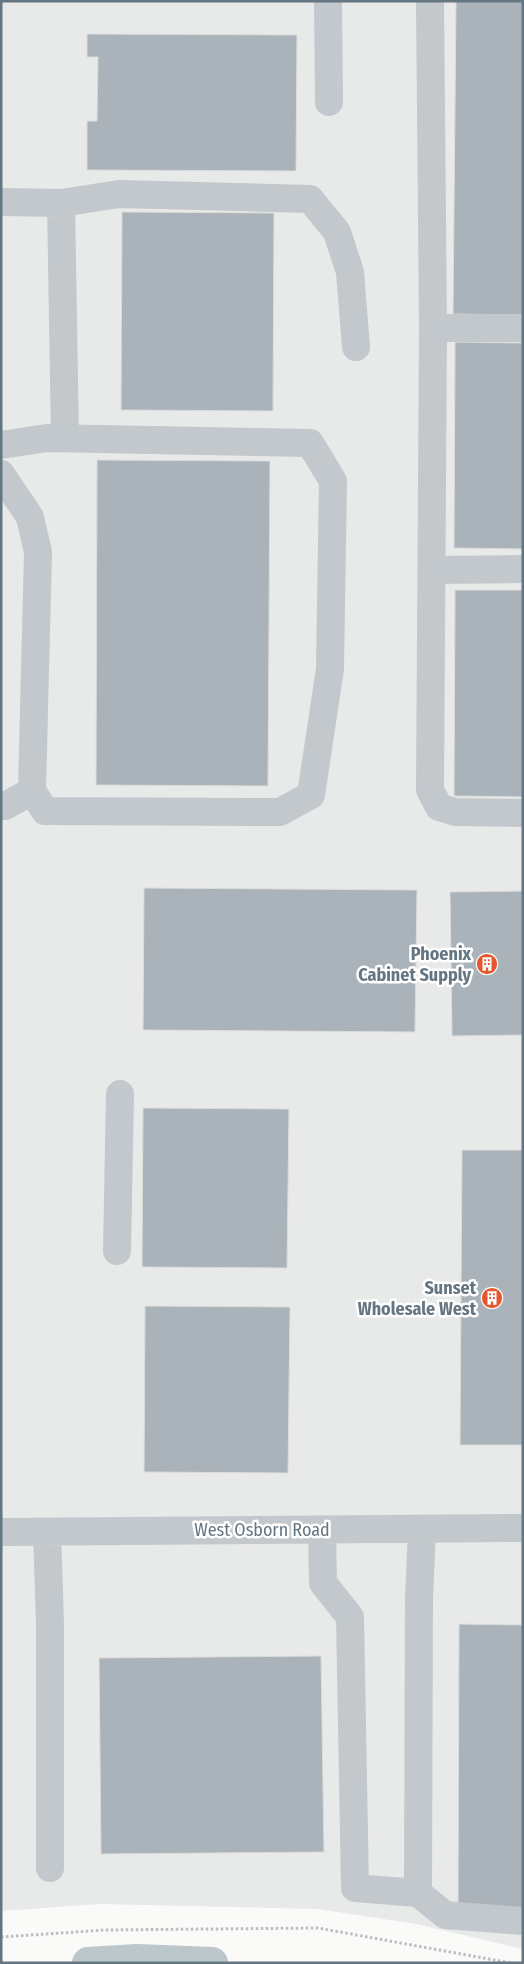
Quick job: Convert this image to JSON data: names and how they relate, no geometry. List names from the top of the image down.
{
  "streets": {
    "street": ["West Osborn Road"]
  },
  "places": {
    "building": ["Phoenix Cabinet Supply", "Sunset Wholesale West"]
  }
}
